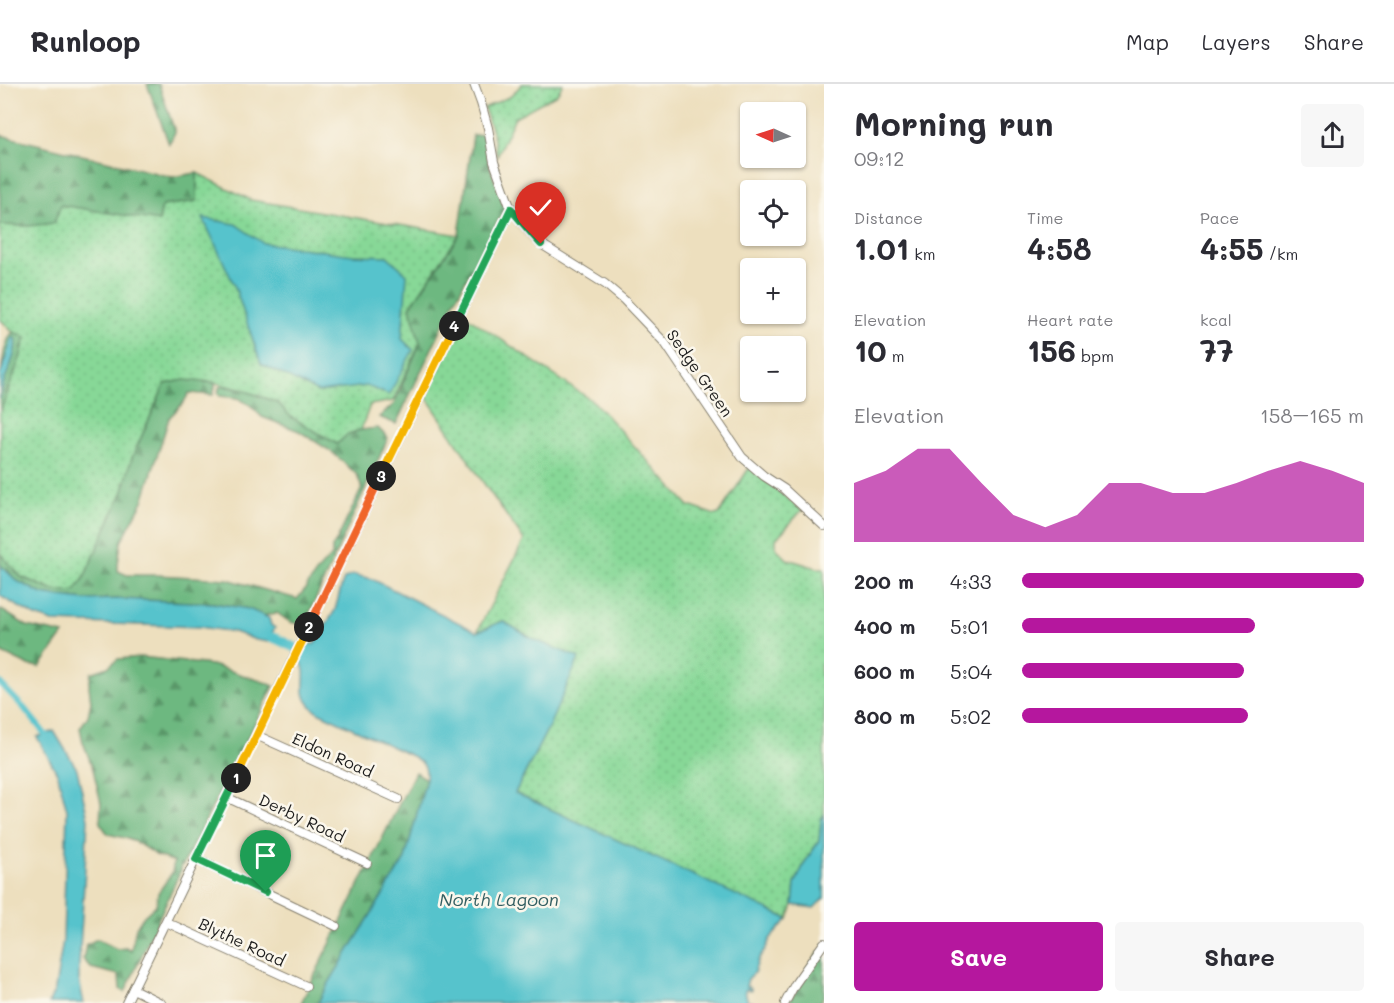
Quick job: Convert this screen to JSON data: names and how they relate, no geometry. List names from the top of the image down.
{
  "streets": {
    "street": [
      "Sedge Green",
      "Eldon Road",
      "Derby Road",
      "Blythe Road"
    ]
  },
  "water": ["North Lagoon"],
  "north": "left",
  "page": {
    "header": "Runloop",
    "nav": ["Map", "Layers", "Share"],
    "heading": ["Morning run", "09:12"],
    "map_buttons": ["+", "−"],
    "stats": [
      ["Distance", "1.01 km"],
      ["Time", "4:58"],
      ["Pace", "4:55 /km"],
      ["Elevation", "10 m"],
      ["Heart rate", "156 bpm"],
      ["kcal", "77"]
    ],
    "pins": [
      "4",
      "3",
      "2",
      "1"
    ],
    "chart": ["Elevation", "158–165 m"],
    "list": [
      {
        "name": "200 m",
        "note": "4:33"
      },
      {
        "name": "400 m",
        "note": "5:01"
      },
      {
        "name": "600 m",
        "note": "5:04"
      },
      {
        "name": "800 m",
        "note": "5:02"
      }
    ],
    "buttons": ["Save", "Share"]
  }
}
